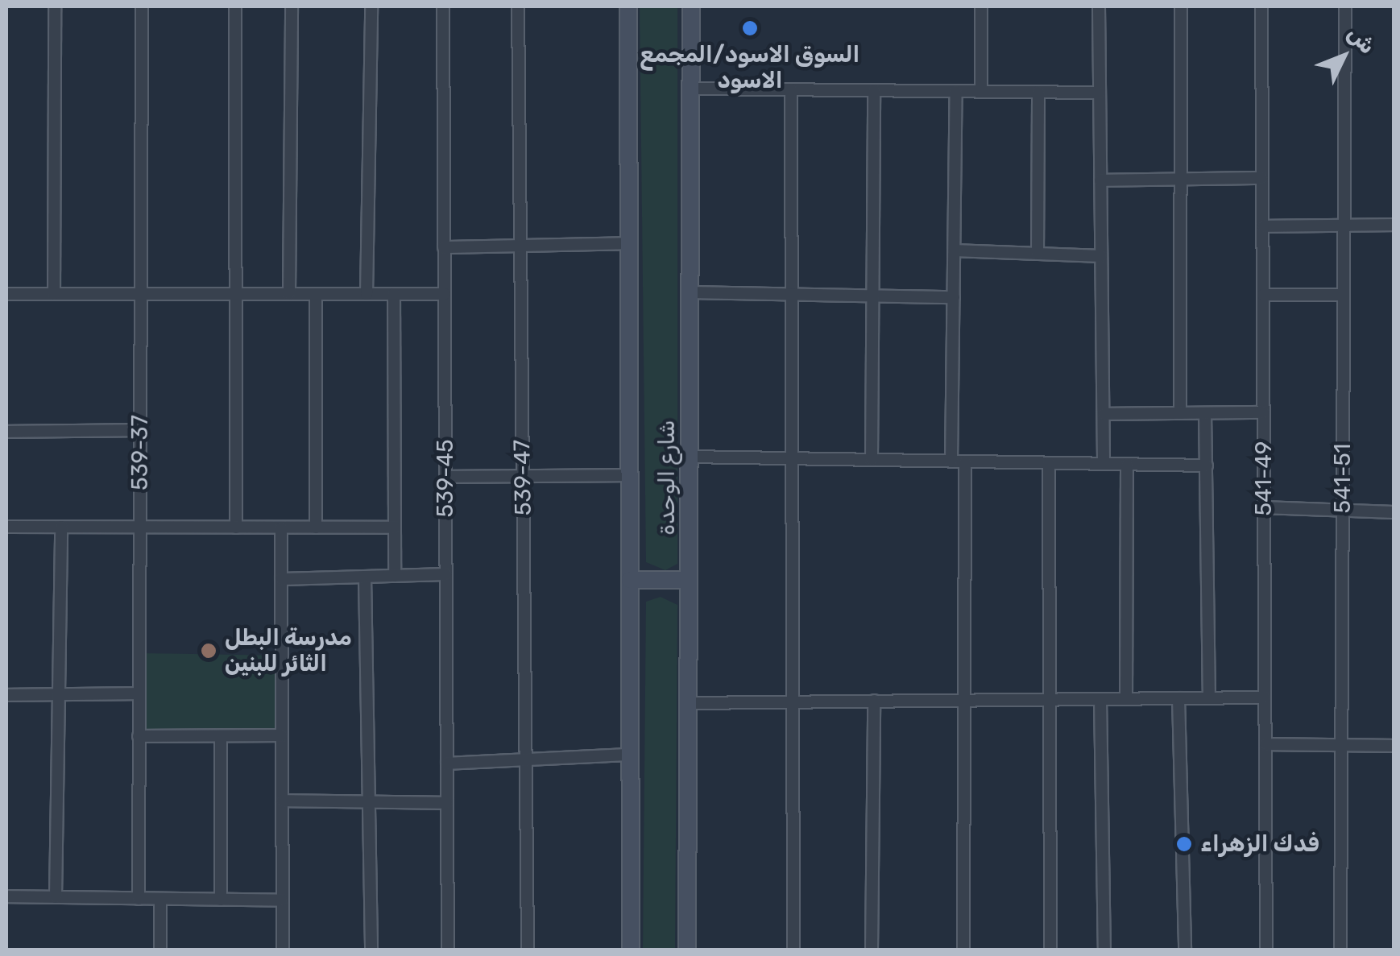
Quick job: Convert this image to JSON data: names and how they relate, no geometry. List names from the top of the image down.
{
  "streets": {
    "street": [
      "539-37",
      "539-47",
      "شارع الوحدة",
      "539-45",
      "541-49",
      "541-51"
    ]
  },
  "places": ["السوق الاسود/المجمع الاسود", "مدرسة البطل الثائر للبنين", "فدك الزهراء"],
  "north": "top right"
}
